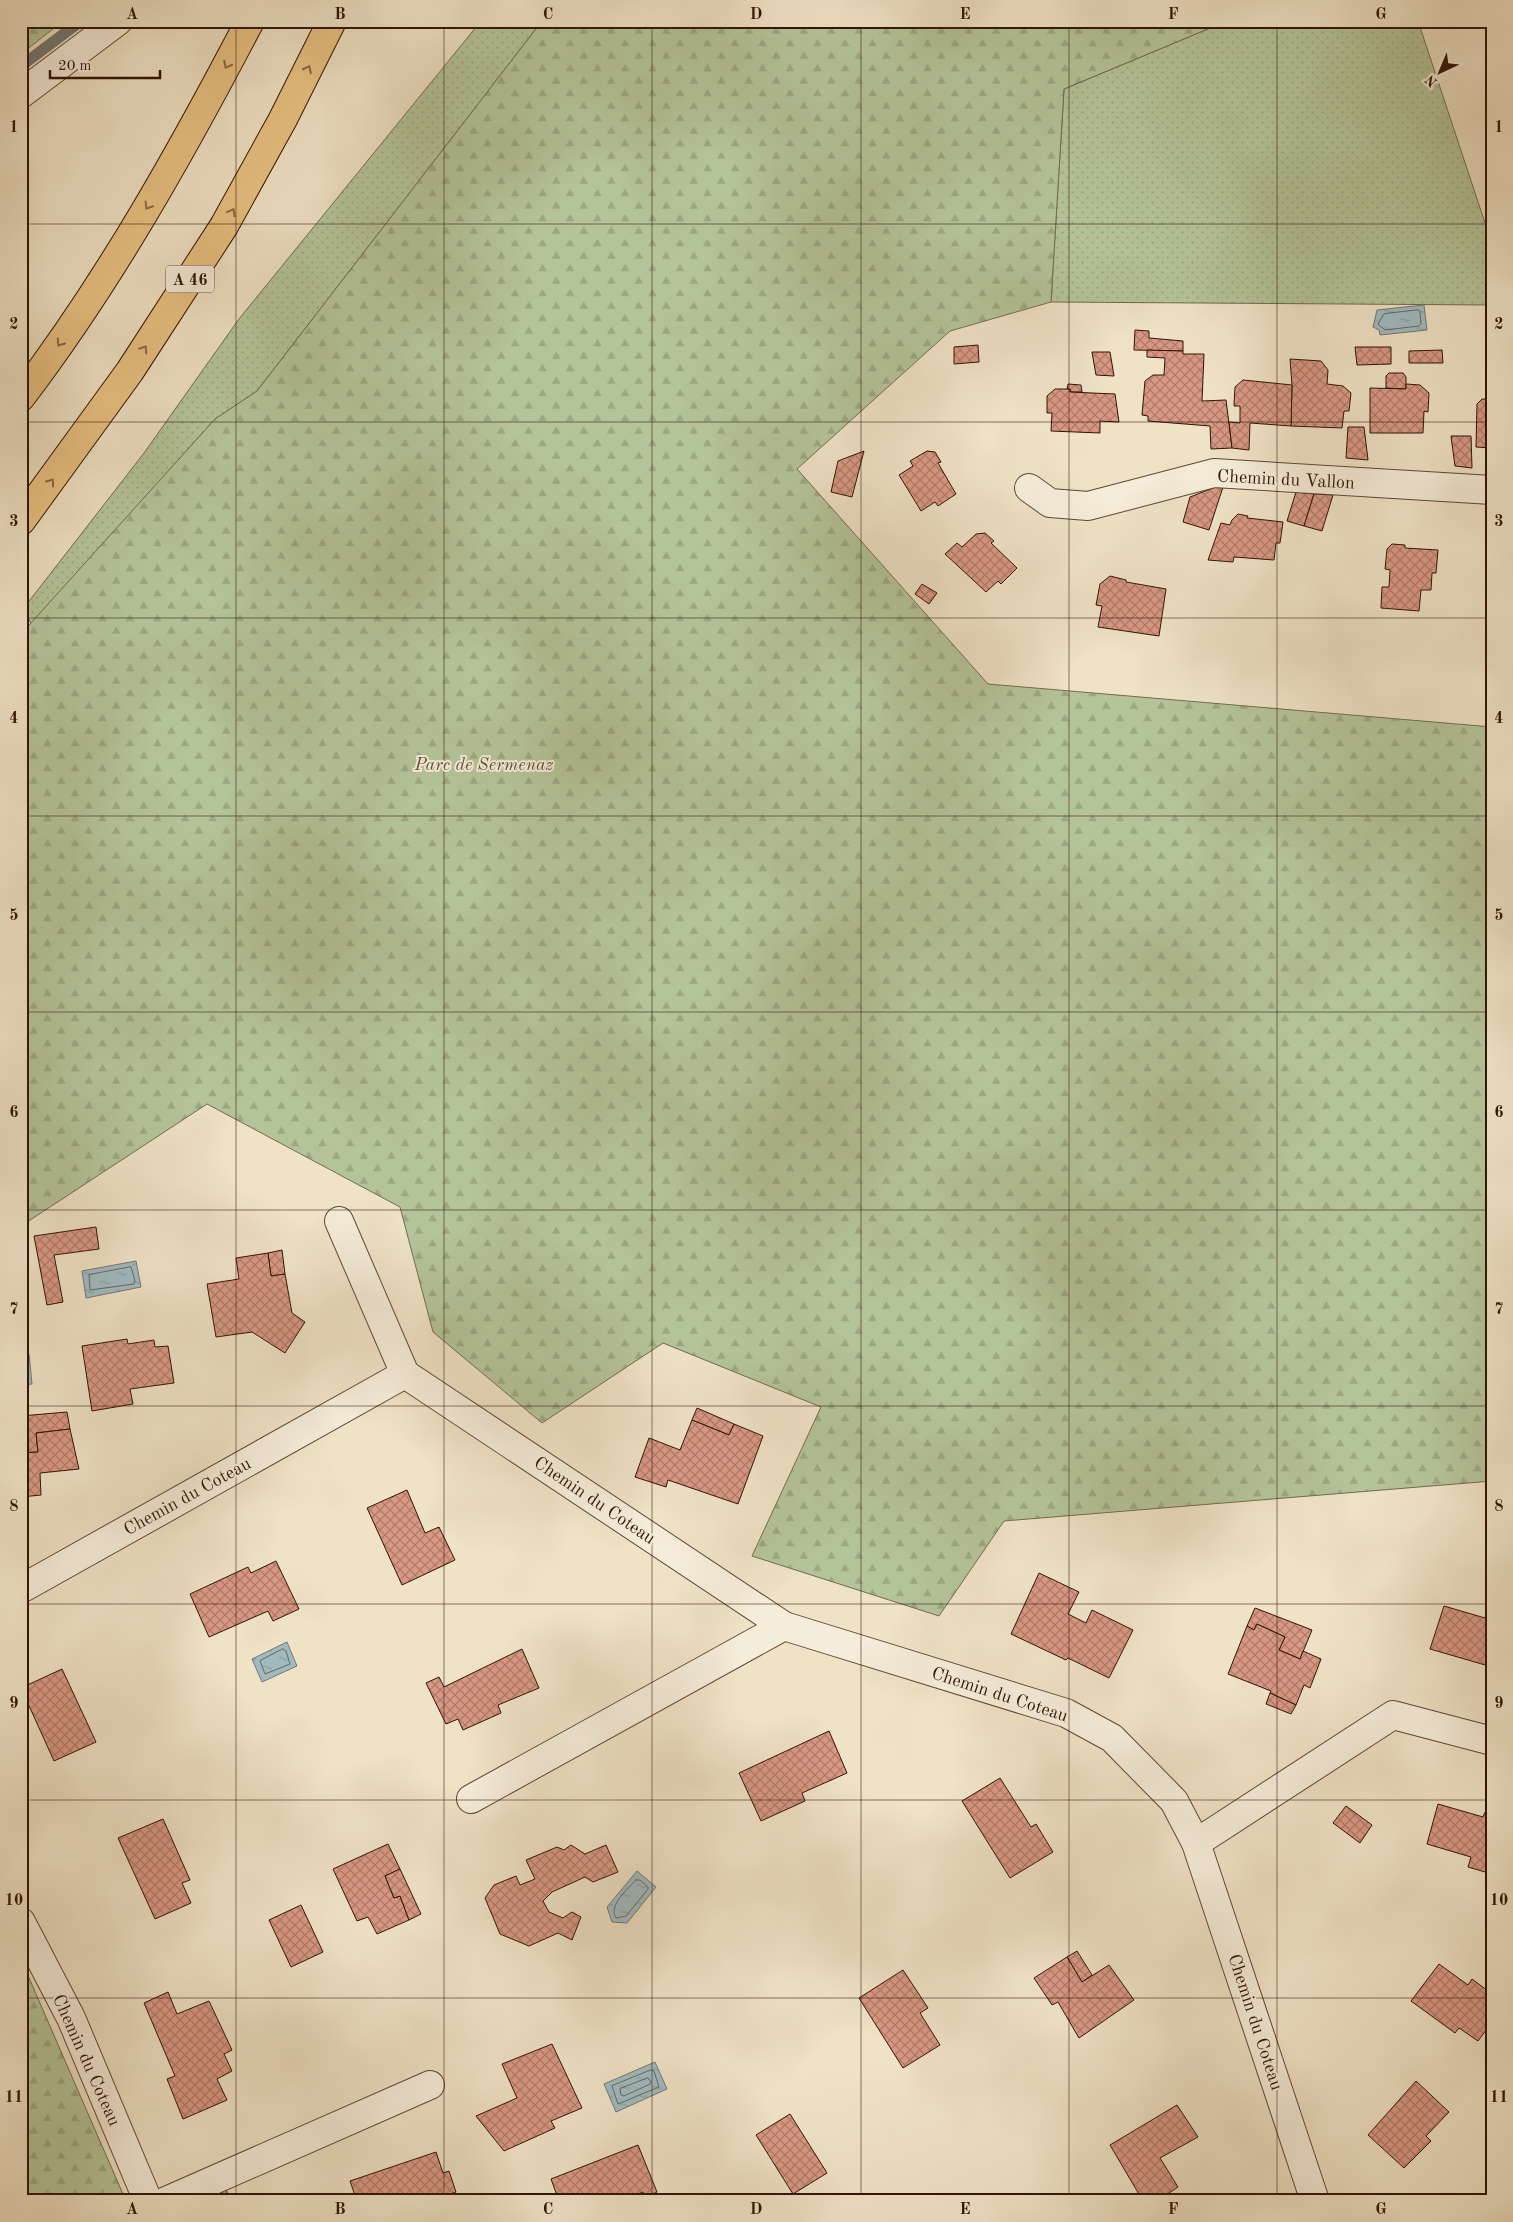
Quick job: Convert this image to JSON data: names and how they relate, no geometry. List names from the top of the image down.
{
  "streets": {
    "highway": ["A 46"],
    "street": ["Chemin du Vallon", "Chemin du Coteau"]
  },
  "parks": ["Parc de Sermenaz"],
  "scale_bar": "20 m",
  "north": "bottom left",
  "grid": {
    "columns": [
      "A",
      "B",
      "C",
      "D",
      "E",
      "F",
      "G"
    ],
    "rows": [
      "1",
      "2",
      "3",
      "4",
      "5",
      "6",
      "7",
      "8",
      "9",
      "10",
      "11"
    ]
  }
}
